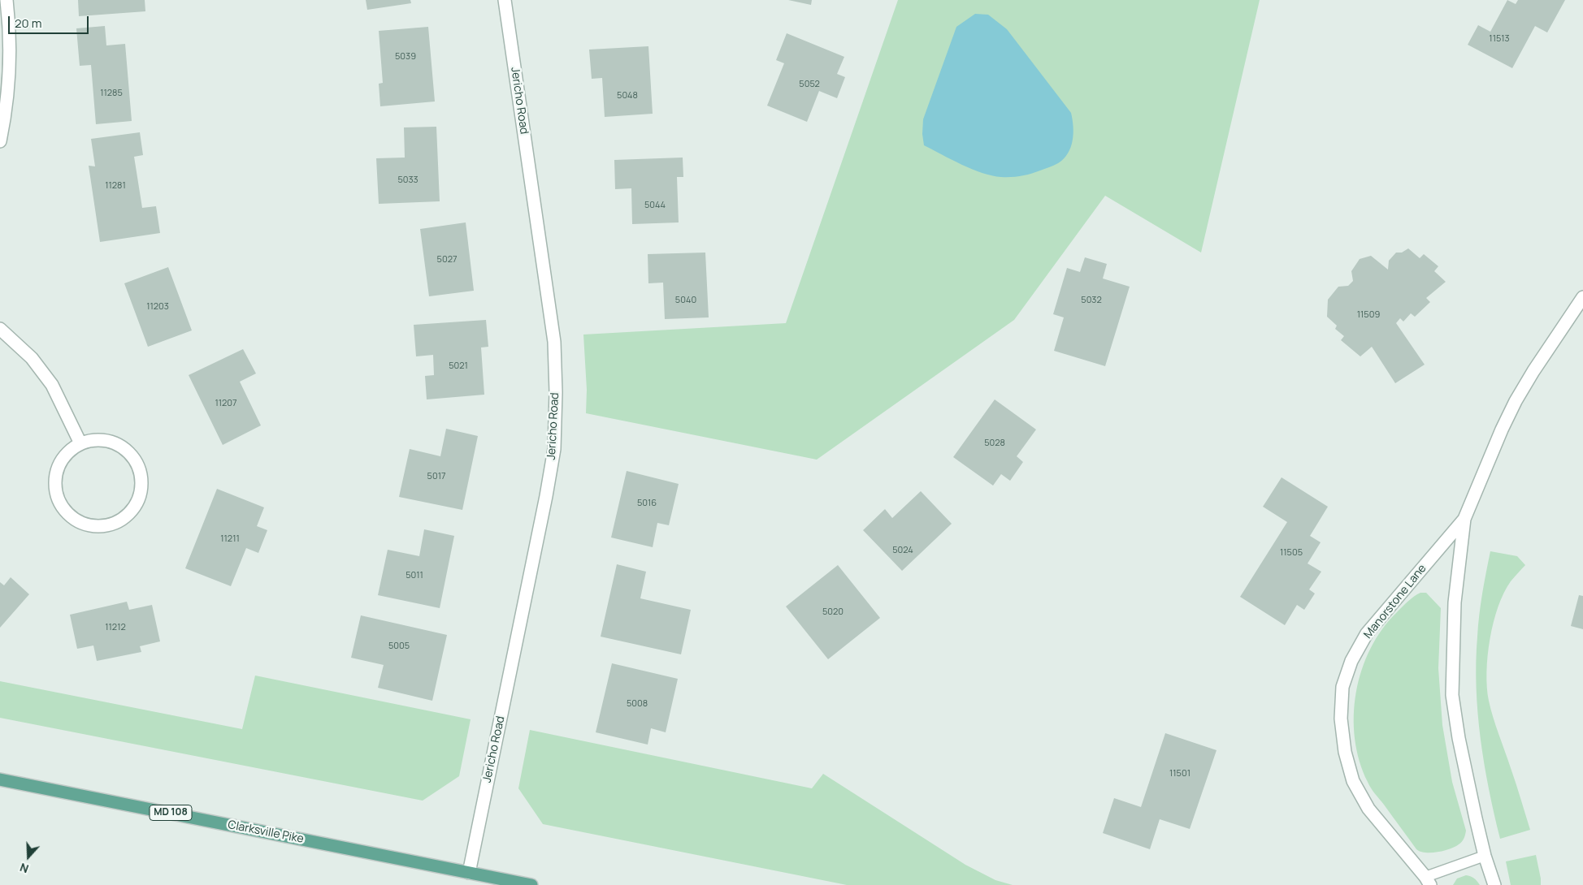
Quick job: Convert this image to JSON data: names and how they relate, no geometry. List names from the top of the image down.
{
  "streets": {
    "main road": ["MD 108", "Clarksville Pike"],
    "street": ["Jericho Road", "Manorstone Lane"]
  },
  "crossings": [
    ["Jericho Road", "Clarksville Pike"]
  ],
  "house_numbers": [
    "11513",
    "5039",
    "5052",
    "11285",
    "5048",
    "5033",
    "11281",
    "5044",
    "5027",
    "5040",
    "5032",
    "11203",
    "11509",
    "5021",
    "11207",
    "5028",
    "5017",
    "5016",
    "11211",
    "5024",
    "11505",
    "5011",
    "5020",
    "11212",
    "5005",
    "5008",
    "11501"
  ],
  "scale_bar": "20 m",
  "north": "bottom"
}
